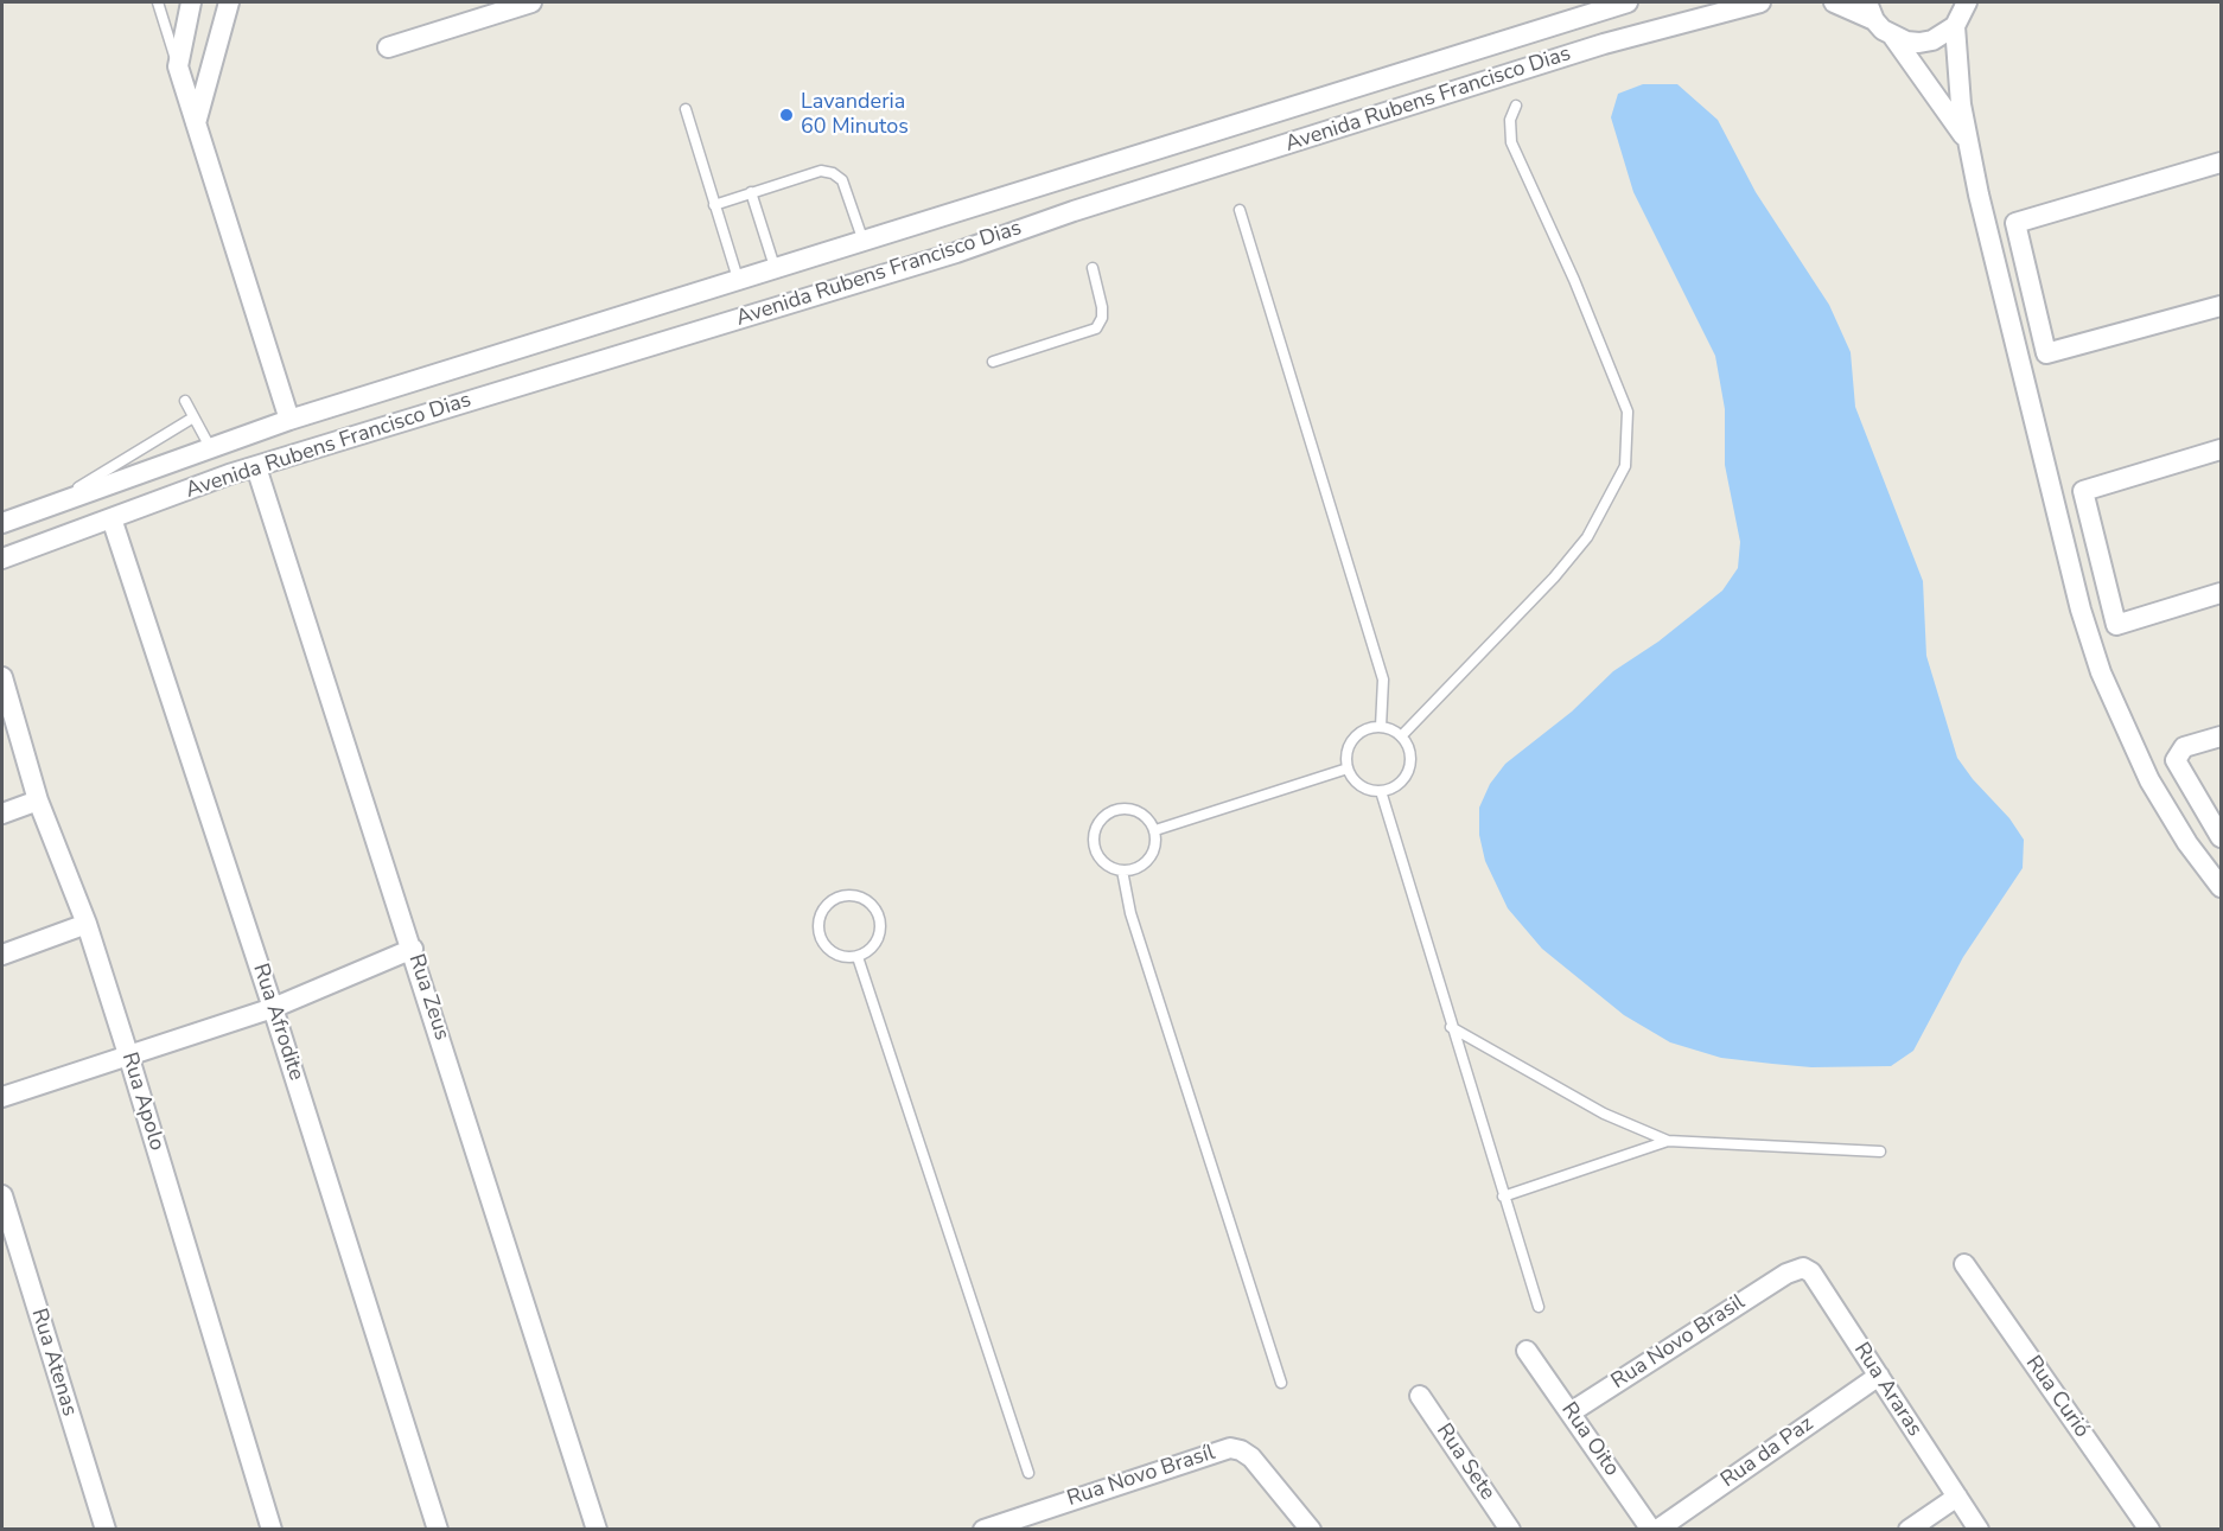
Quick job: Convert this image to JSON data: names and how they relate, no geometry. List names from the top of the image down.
{
  "streets": {
    "street": [
      "Avenida Rubens Francisco Dias",
      "Rua Zeus",
      "Rua Afrodite",
      "Rua Apolo",
      "Rua Novo Brasil",
      "Rua Atenas",
      "Rua Araras",
      "Rua Curió",
      "Rua Oito",
      "Rua da Paz",
      "Rua Sete",
      "Rua Novo Brasíl"
    ]
  },
  "crossings": [
    ["Avenida Rubens Francisco Dias", "Rua Zeus"],
    ["Avenida Rubens Francisco Dias", "Rua Afrodite"],
    ["Rua Novo Brasil", "Rua Araras"],
    ["Rua Novo Brasil", "Rua Oito"],
    ["Rua Araras", "Rua da Paz"]
  ],
  "places": ["Lavanderia 60 Minutos"]
}
